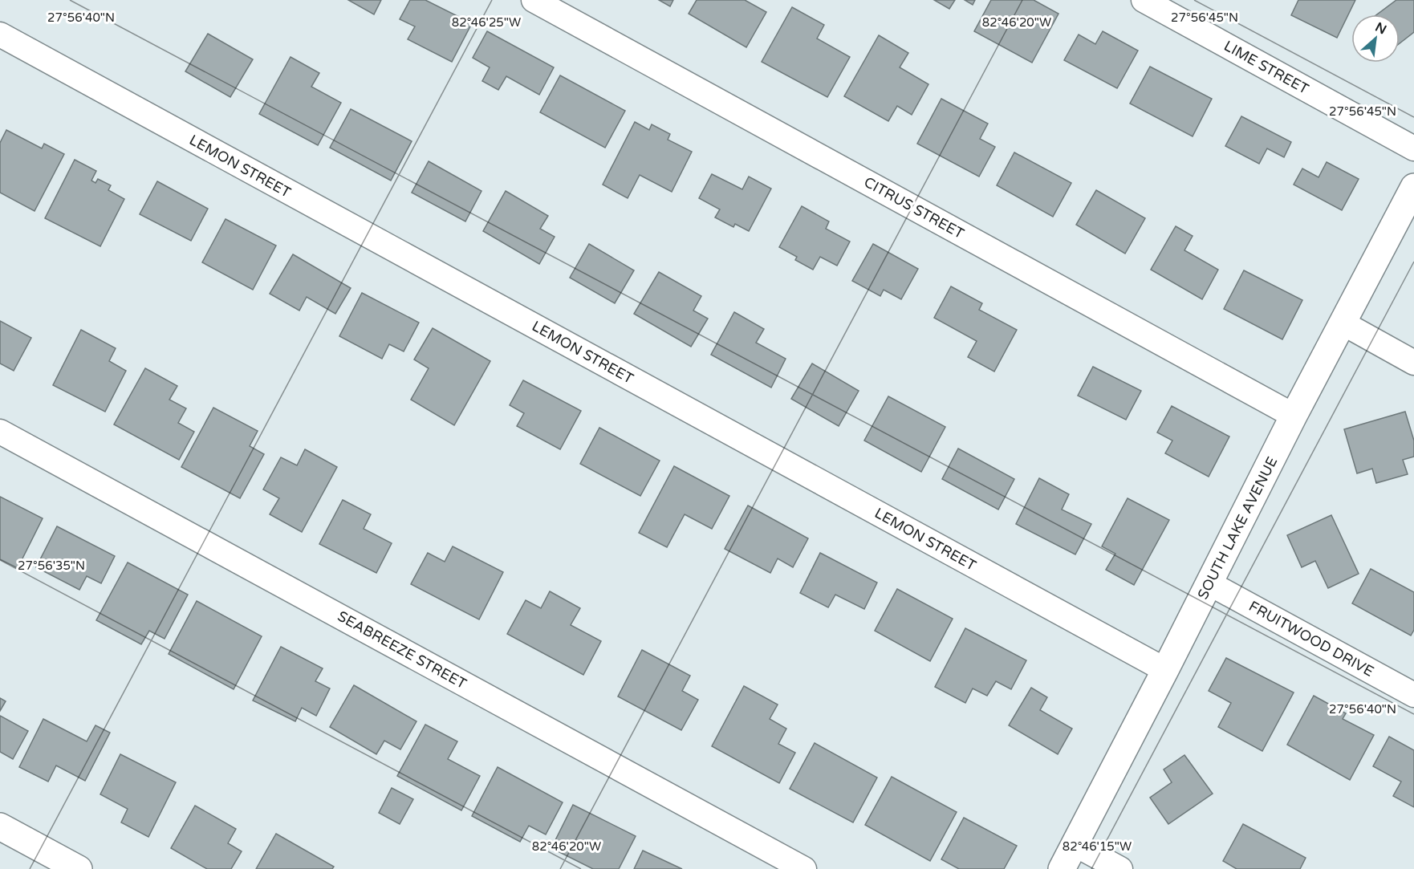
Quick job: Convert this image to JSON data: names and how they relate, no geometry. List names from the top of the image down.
{
  "streets": {
    "street": [
      "LIME STREET",
      "LEMON STREET",
      "CITRUS STREET",
      "SOUTH LAKE AVENUE",
      "FRUITWOOD DRIVE",
      "SEABREEZE STREET"
    ]
  },
  "crossings": [
    ["LEMON STREET", "SOUTH LAKE AVENUE"],
    ["CITRUS STREET", "SOUTH LAKE AVENUE"],
    ["SOUTH LAKE AVENUE", "FRUITWOOD DRIVE"]
  ],
  "north": "top right",
  "coordinates": [
    "27°56'40\"N",
    "27°56'45\"N",
    "82°46'25\"W",
    "82°46'20\"W",
    "27°56'35\"N",
    "82°46'15\"W"
  ]
}
